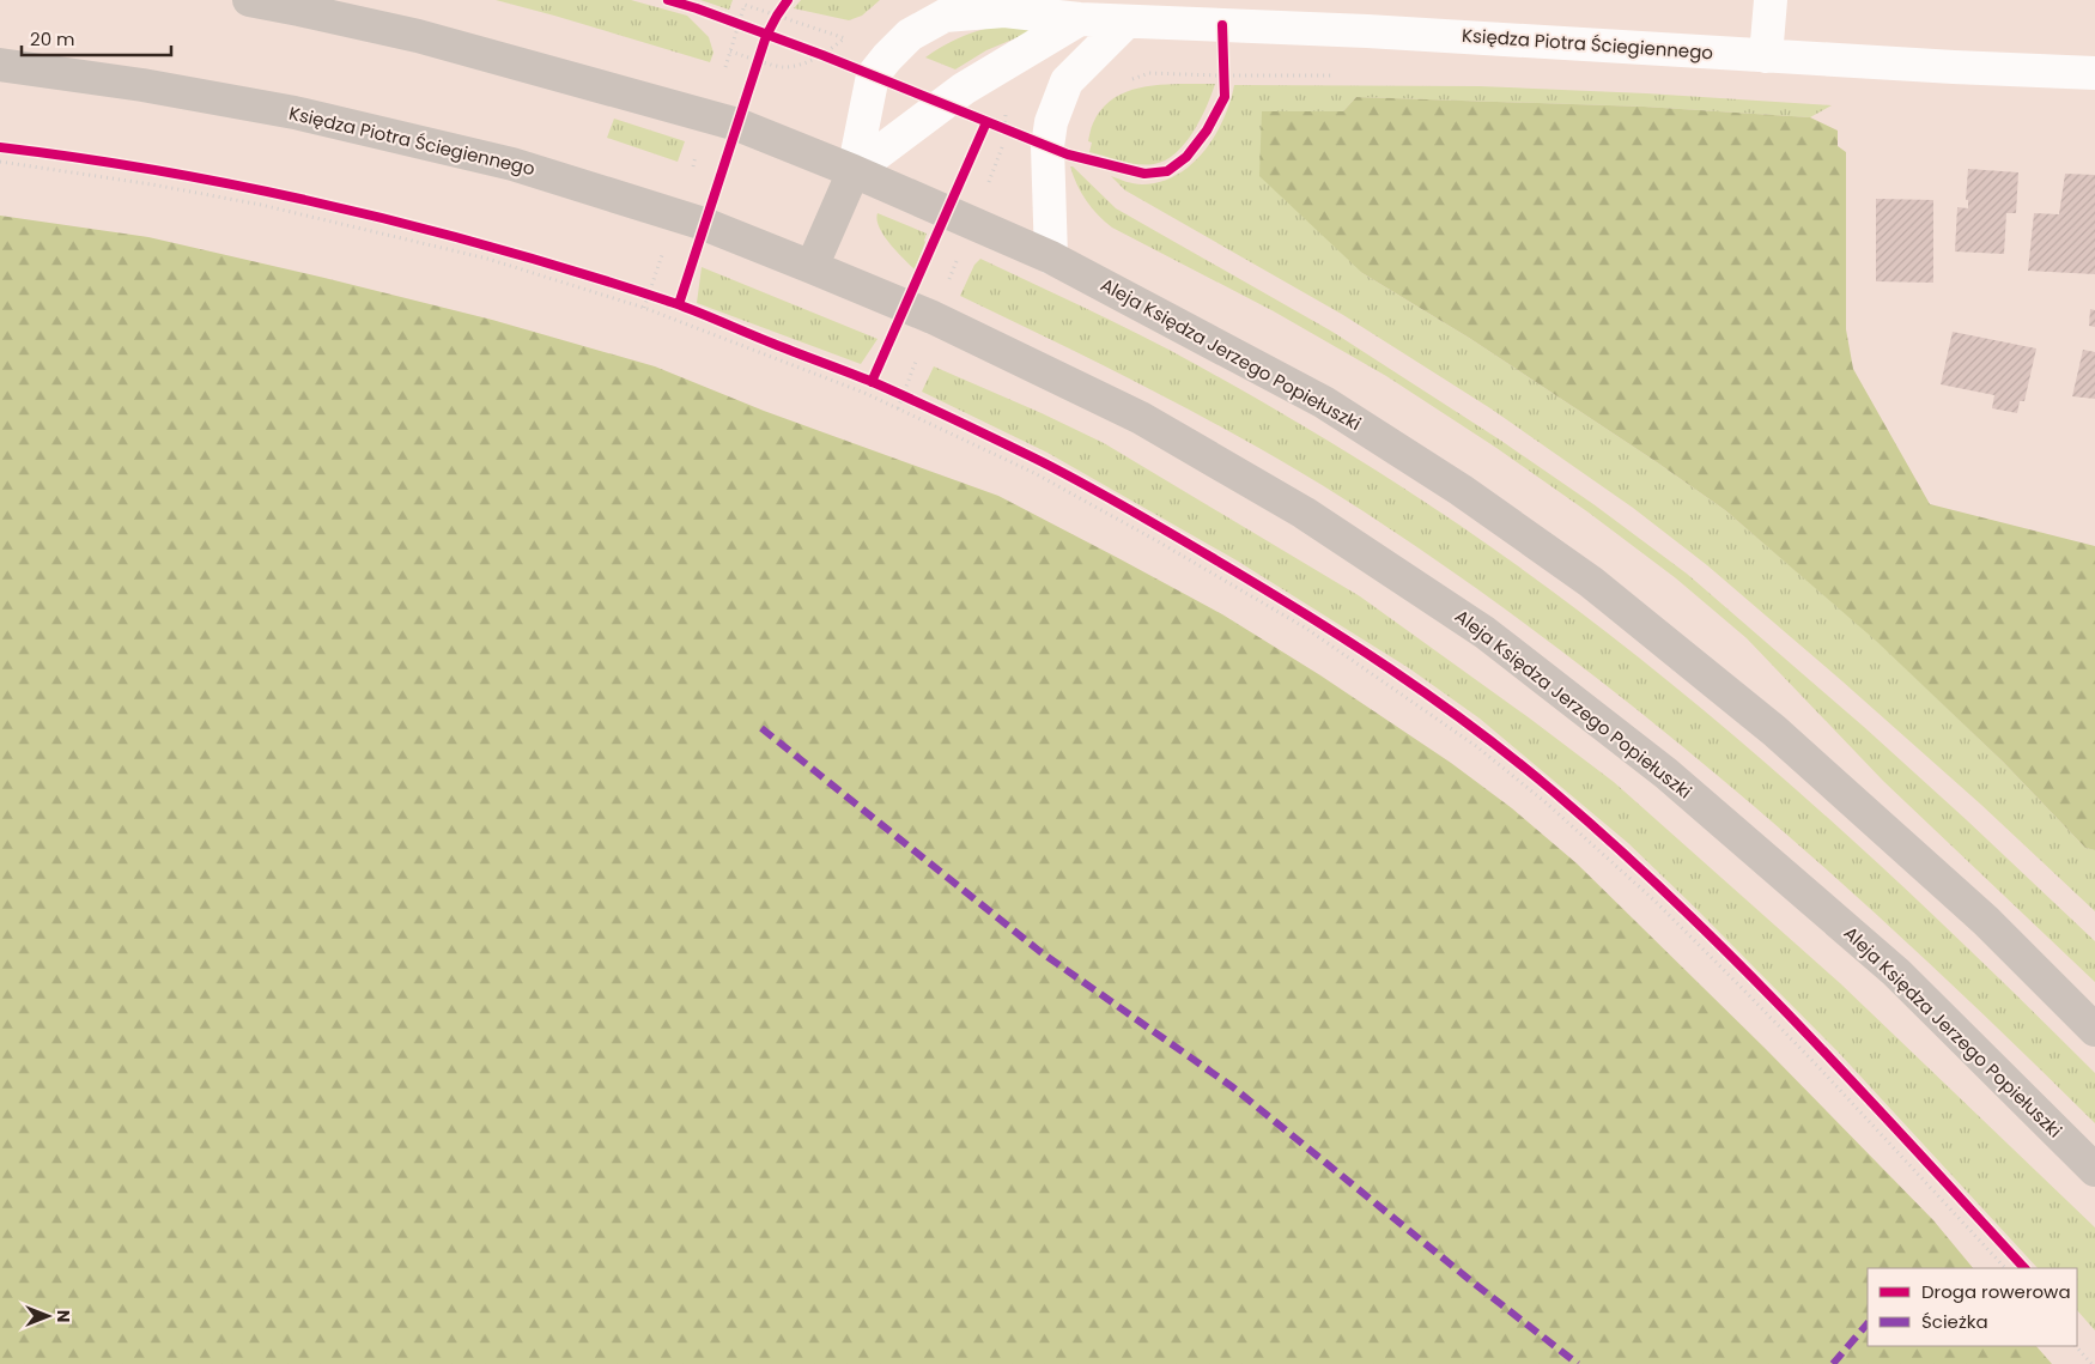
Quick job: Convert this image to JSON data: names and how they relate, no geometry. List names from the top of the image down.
{
  "streets": {
    "main road": ["Księdza Piotra Ściegiennego", "Aleja Księdza Jerzego Popiełuszki"]
  },
  "crossings": [
    ["Księdza Piotra Ściegiennego", "Aleja Księdza Jerzego Popiełuszki"]
  ],
  "legend": ["Droga rowerowa", "Ścieżka"],
  "scale_bar": "20 m",
  "north": "right"
}
